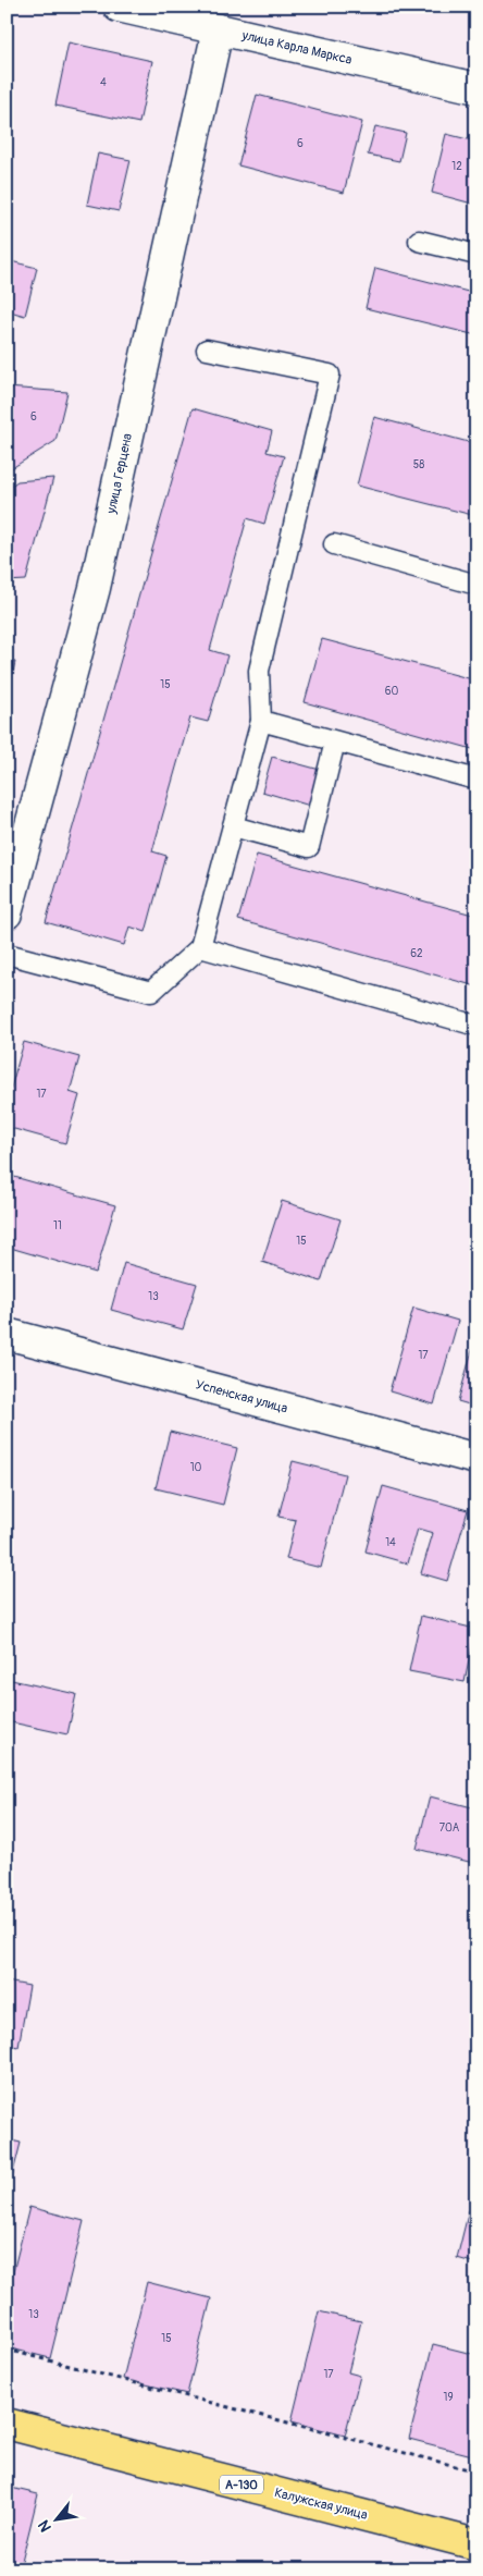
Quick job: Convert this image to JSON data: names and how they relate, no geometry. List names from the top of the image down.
{
  "streets": {
    "main road": ["А-130", "Калужская улица"],
    "street": ["улица Карла Маркса", "улица Герцена", "Успенская улица"]
  },
  "crossings": [
    ["улица Карла Маркса", "улица Герцена"]
  ],
  "house_numbers": [
    "4",
    "6",
    "12",
    "6",
    "58",
    "15",
    "60",
    "62",
    "17",
    "11",
    "15",
    "13",
    "17",
    "10",
    "14",
    "70А",
    "13",
    "15",
    "17",
    "19"
  ],
  "north": "bottom left"
}
